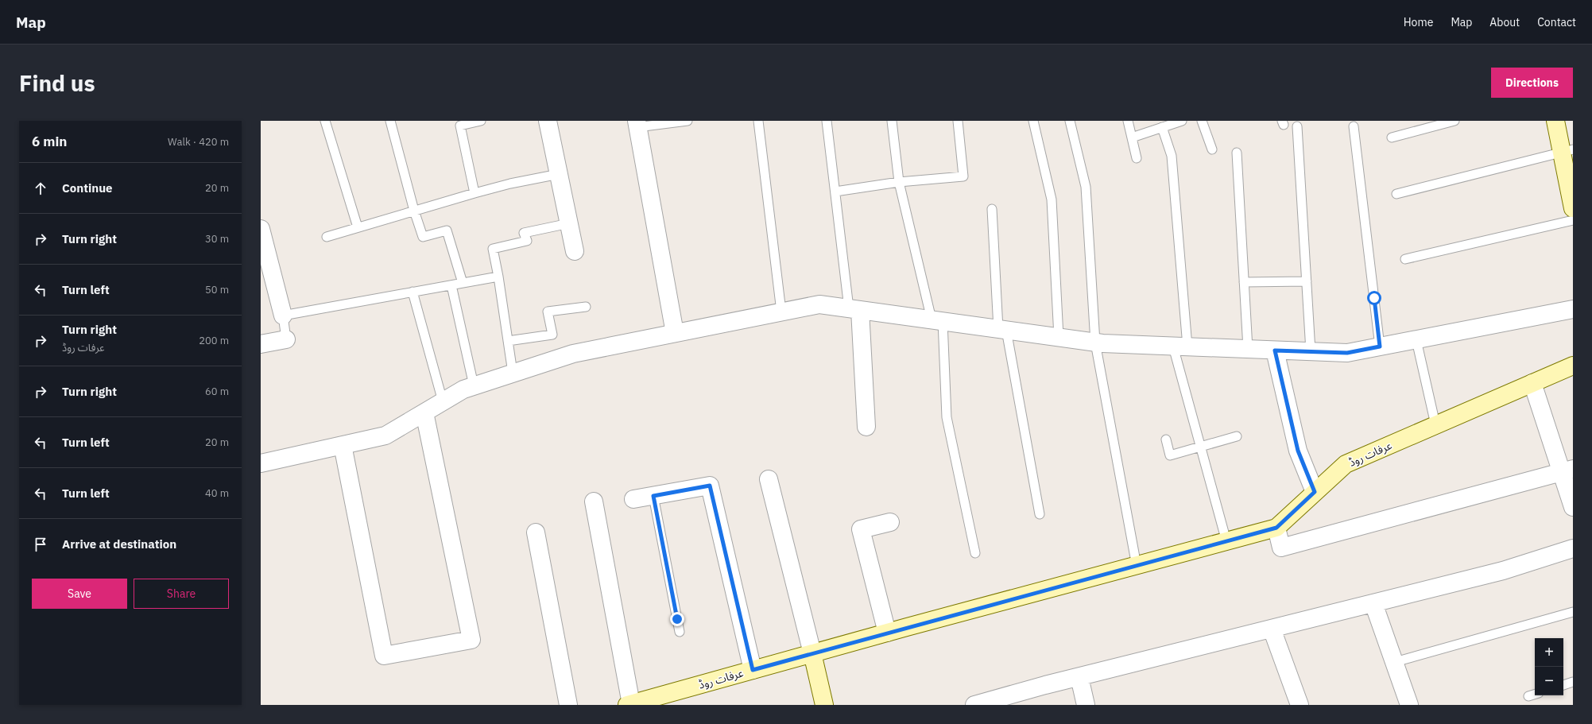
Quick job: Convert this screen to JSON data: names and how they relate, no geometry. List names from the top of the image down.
{
  "streets": {
    "street": ["عرفات روڈ"]
  },
  "page": {
    "header": "Map",
    "nav": [
      "Home",
      "Map",
      "About",
      "Contact"
    ],
    "buttons": [
      "Directions",
      ["Save", "Share"]
    ],
    "title": "Find us",
    "heading": ["6 min", "Walk · 420 m"],
    "list": [
      ["Continue", "20 m"],
      ["Turn right", "30 m"],
      ["Turn left", "50 m"],
      ["Turn right", "عرفات روڈ", "200 m"],
      ["Turn right", "60 m"],
      ["Turn left", "20 m"],
      ["Turn left", "40 m"],
      "Arrive at destination"
    ],
    "map_buttons": ["+", "−"]
  }
}
